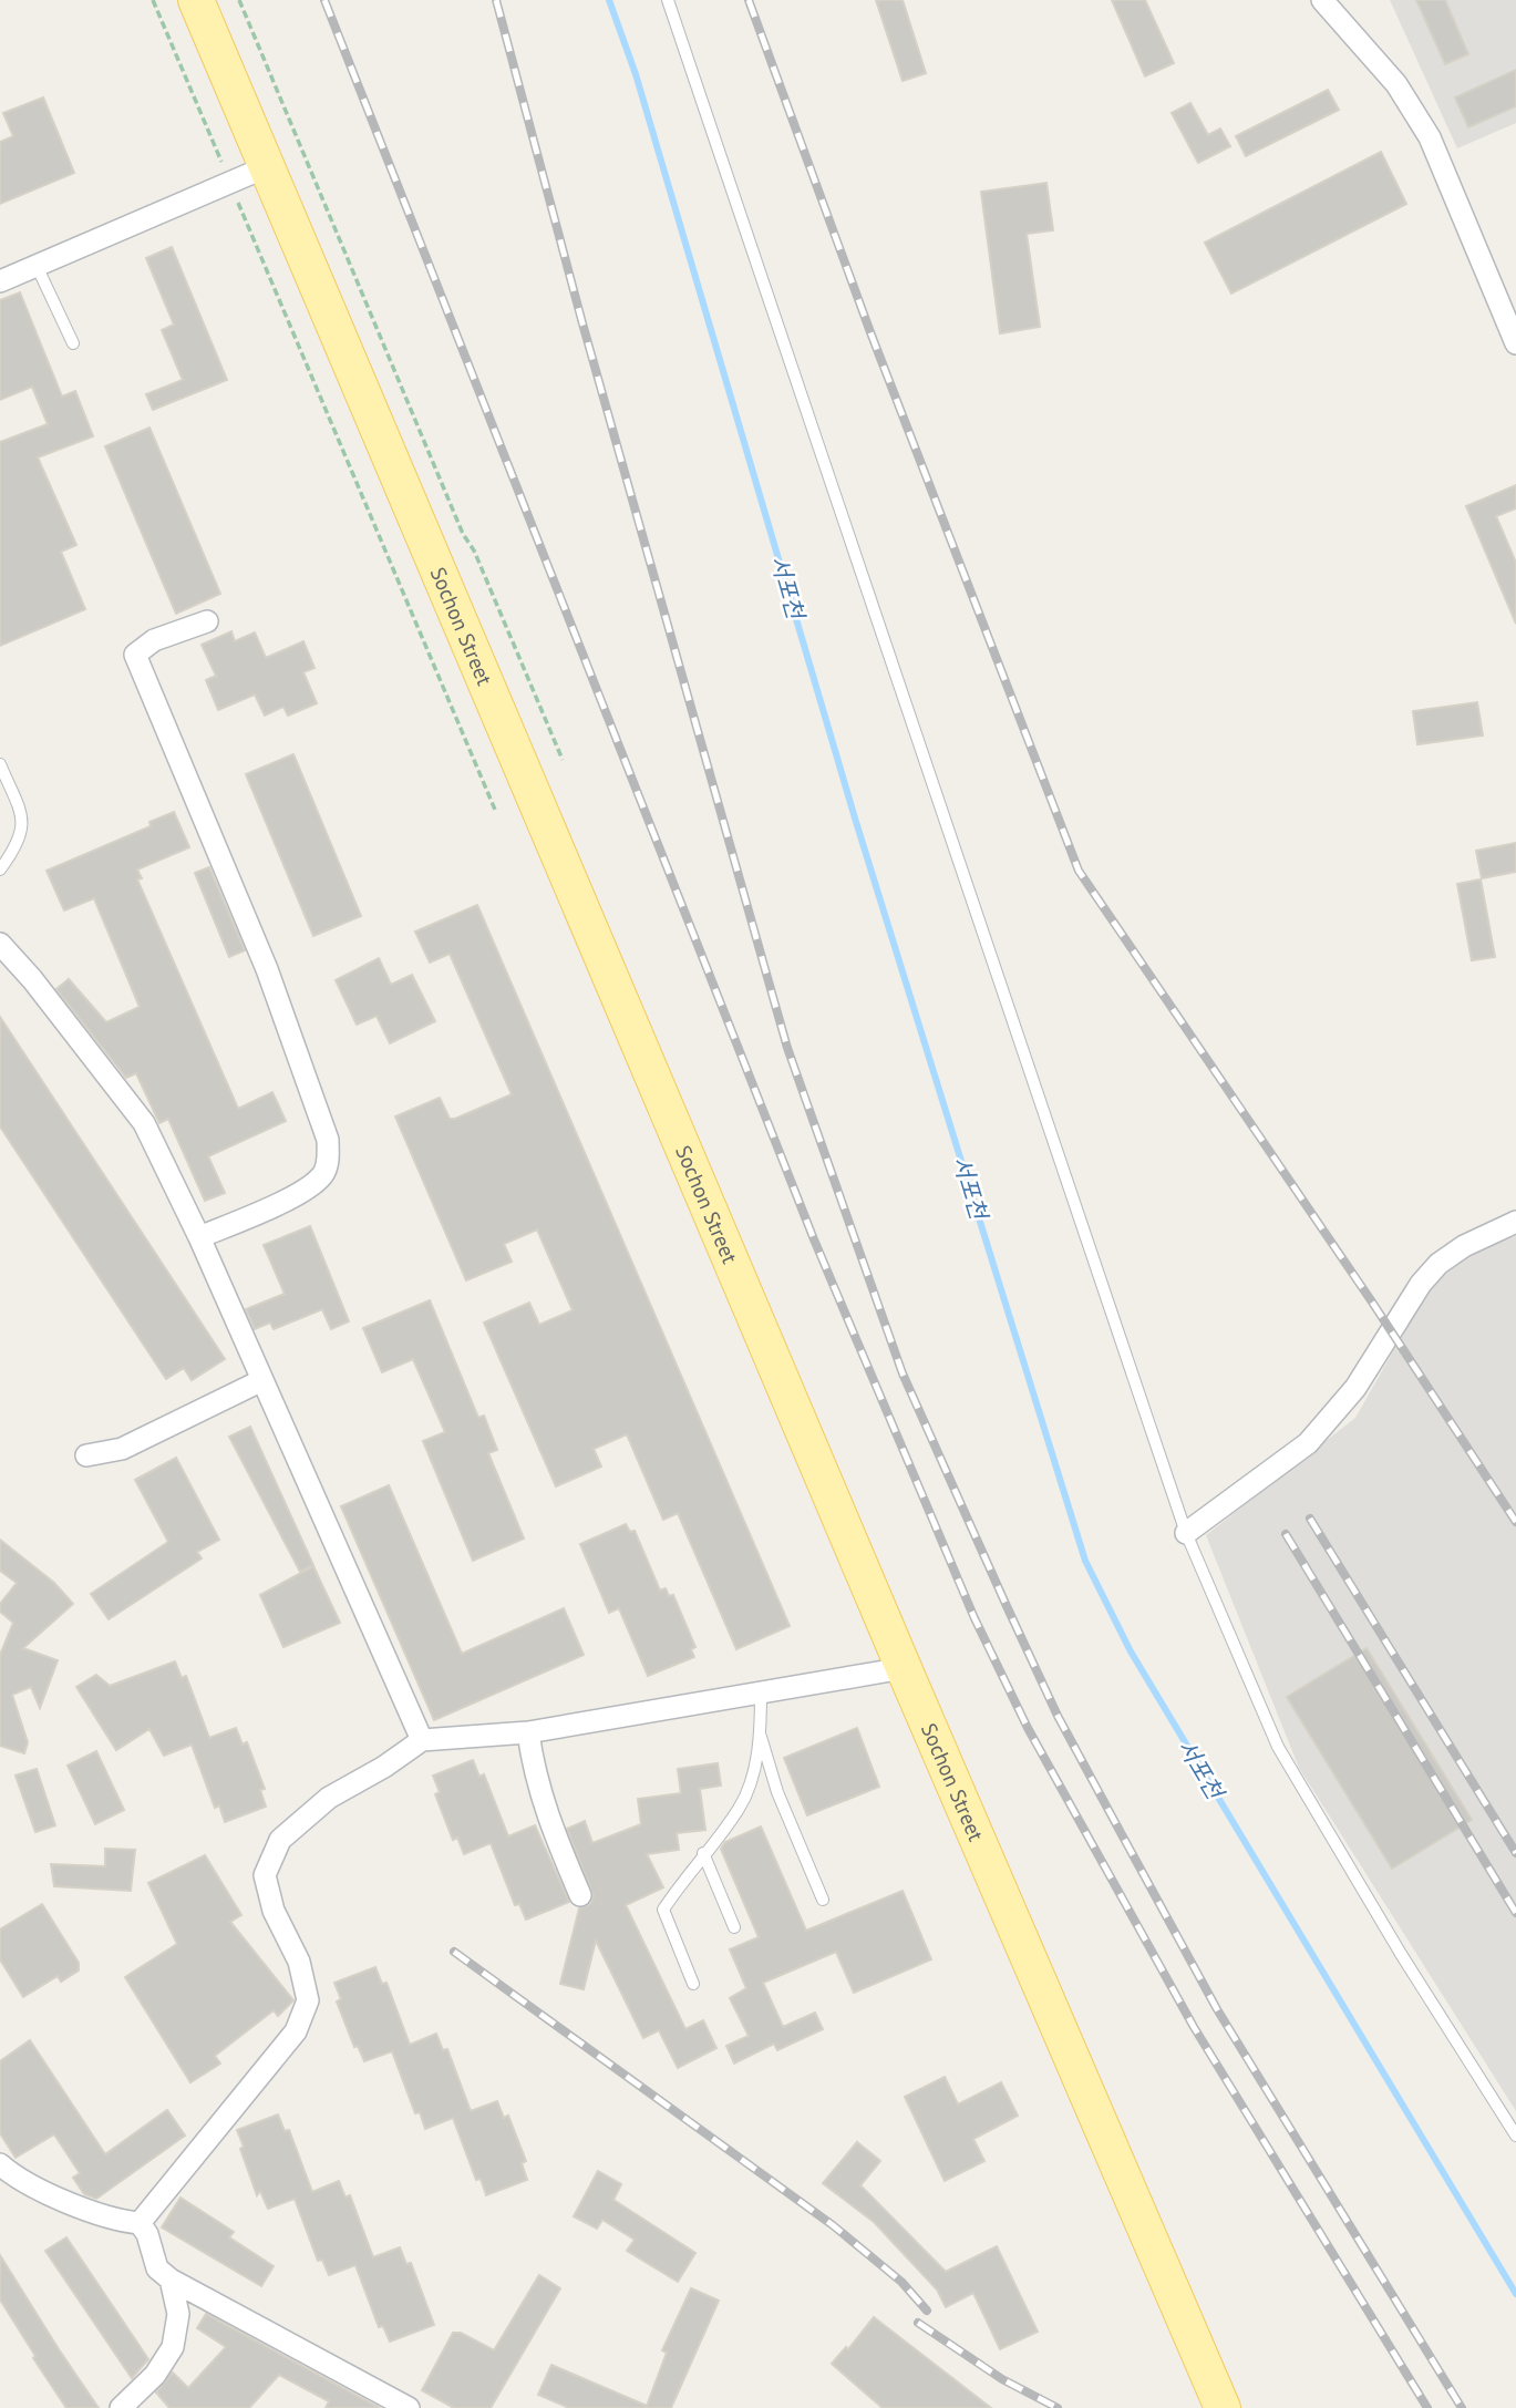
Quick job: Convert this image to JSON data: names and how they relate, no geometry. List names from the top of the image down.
{
  "streets": {
    "main road": ["Sochon Street"]
  },
  "water": ["서포천"]
}
